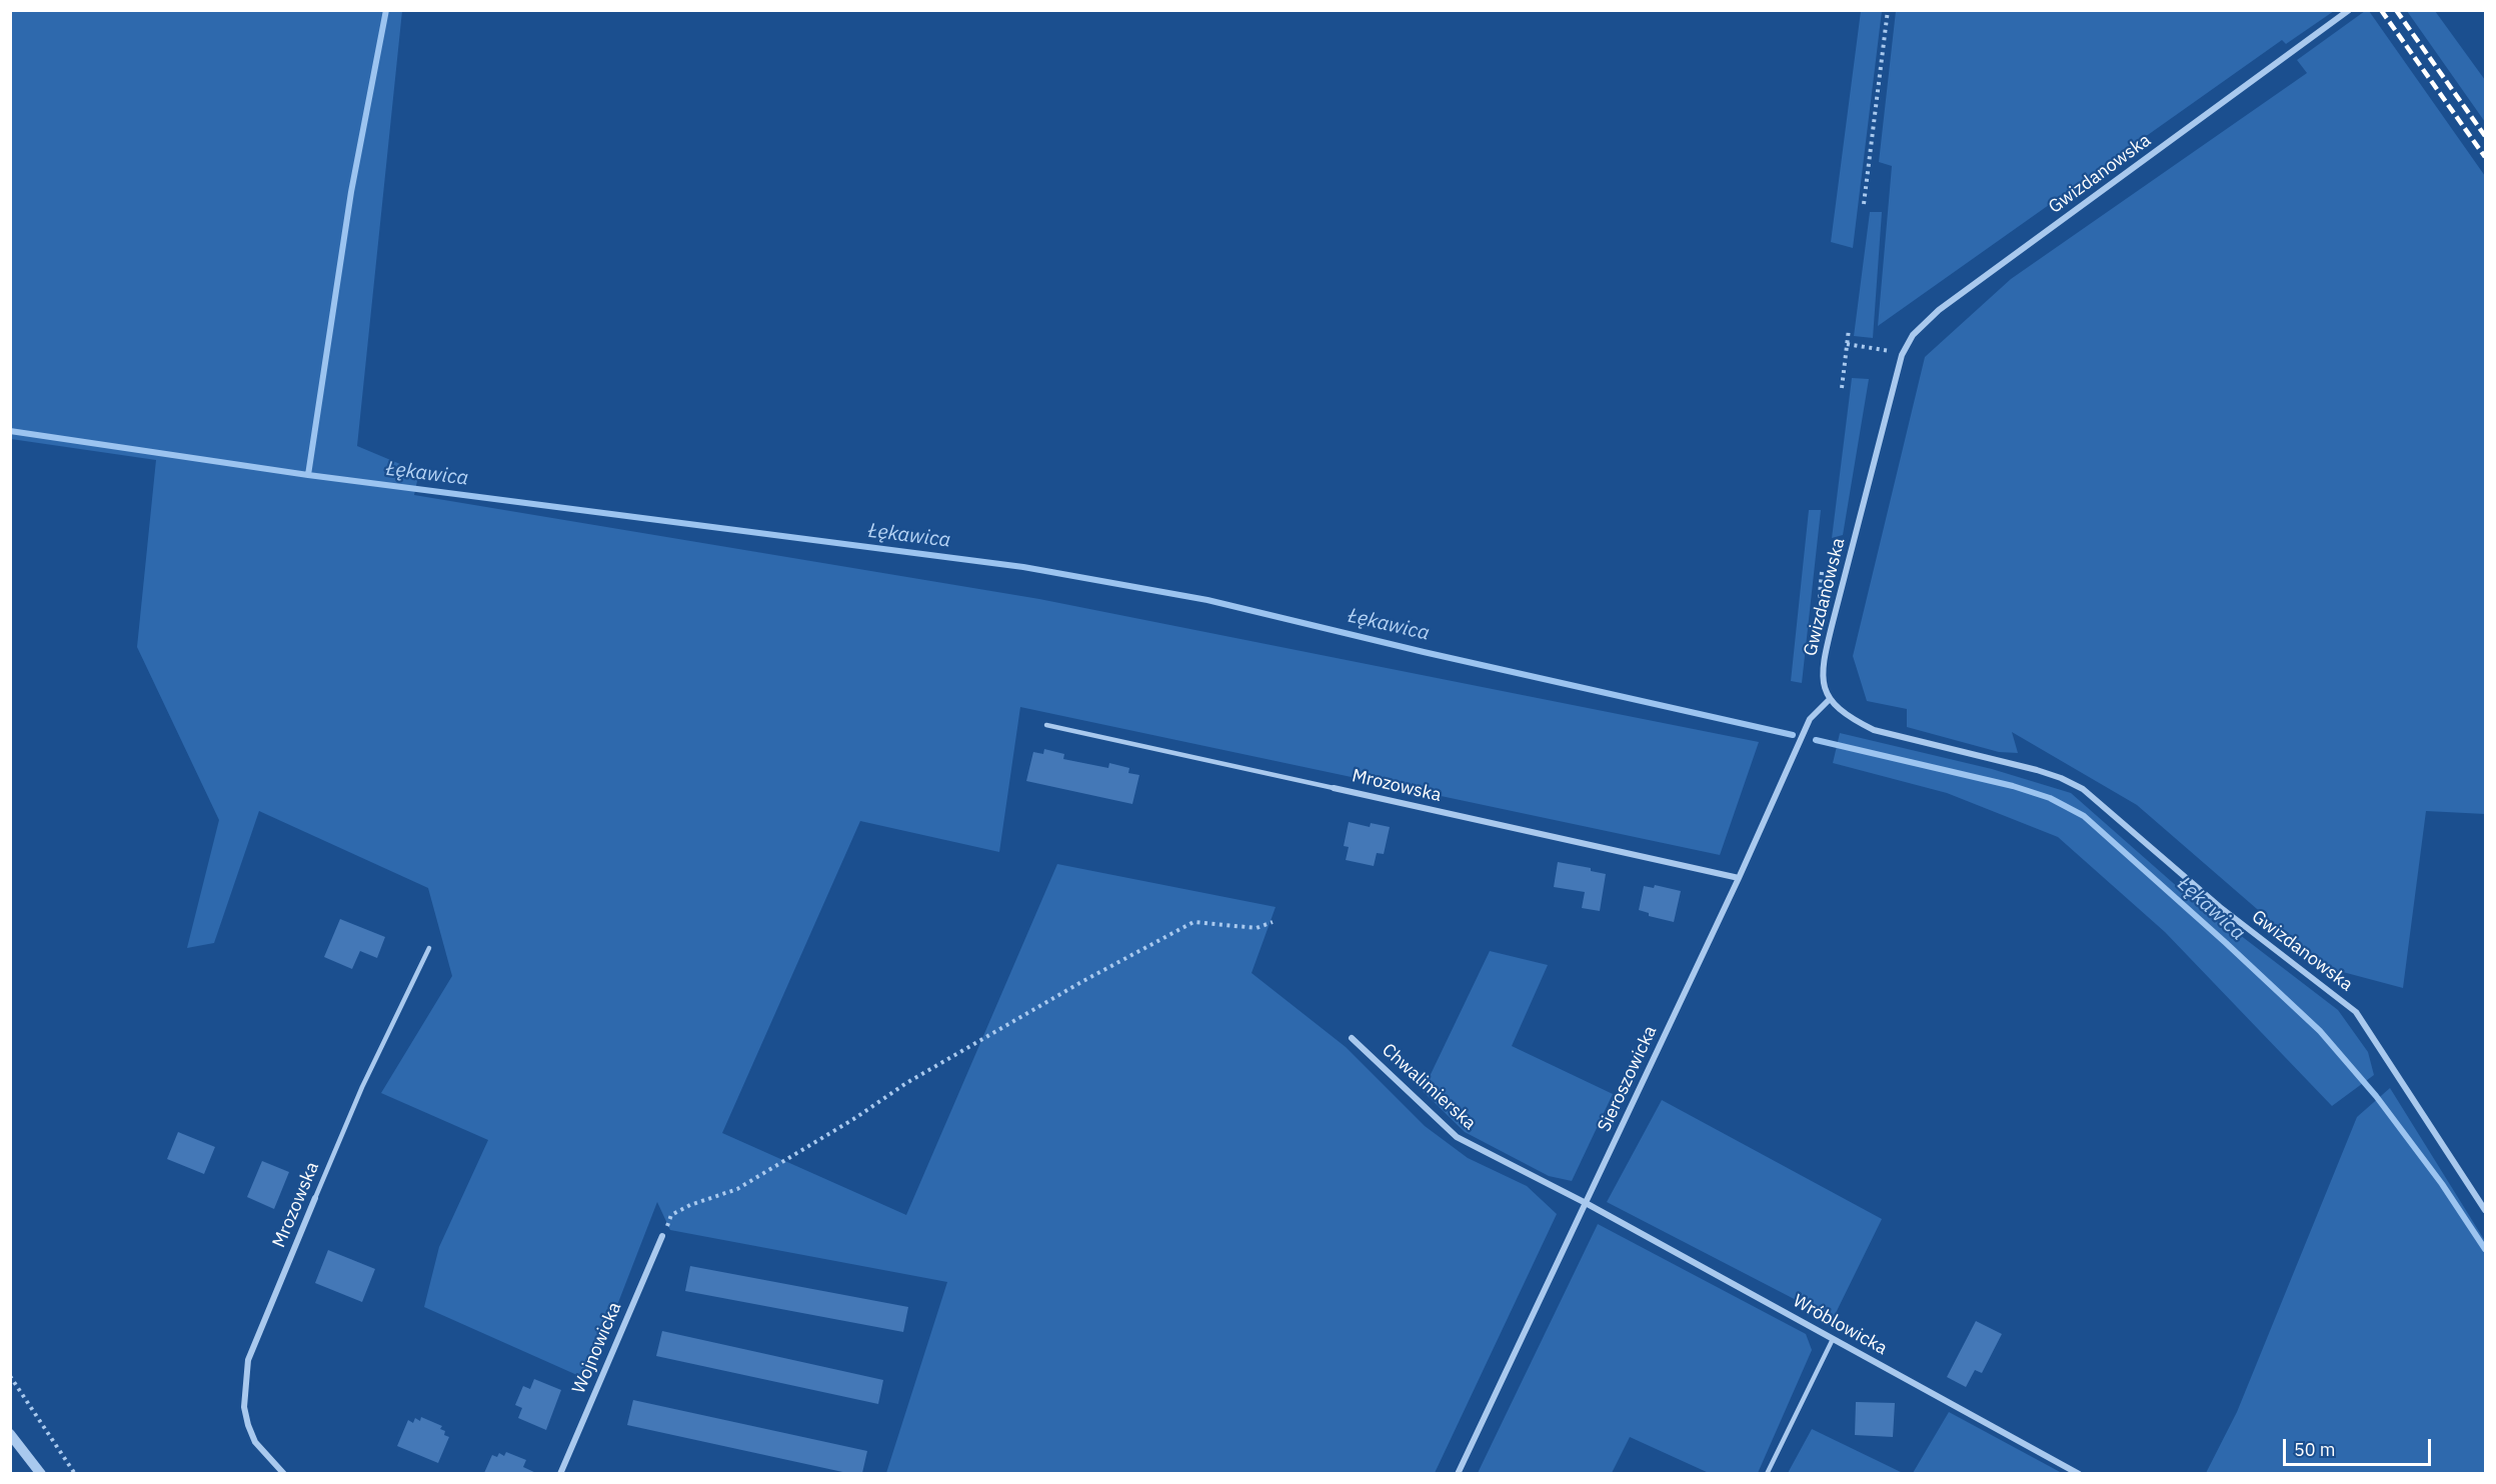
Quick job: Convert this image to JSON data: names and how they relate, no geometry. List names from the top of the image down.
{
  "streets": {
    "street": [
      "Gwizdanowska",
      "Mrozowska",
      "Sieroszowicka",
      "Chwalimierska",
      "Wróblowicka",
      "Wojnowicka"
    ]
  },
  "crossings": [
    ["Gwizdanowska", "Sieroszowicka"],
    ["Mrozowska", "Sieroszowicka"],
    ["Sieroszowicka", "Chwalimierska"],
    ["Sieroszowicka", "Wróblowicka"],
    ["Chwalimierska", "Wróblowicka"]
  ],
  "water": ["Łękawica"],
  "scale_bar": "50 m"
}
